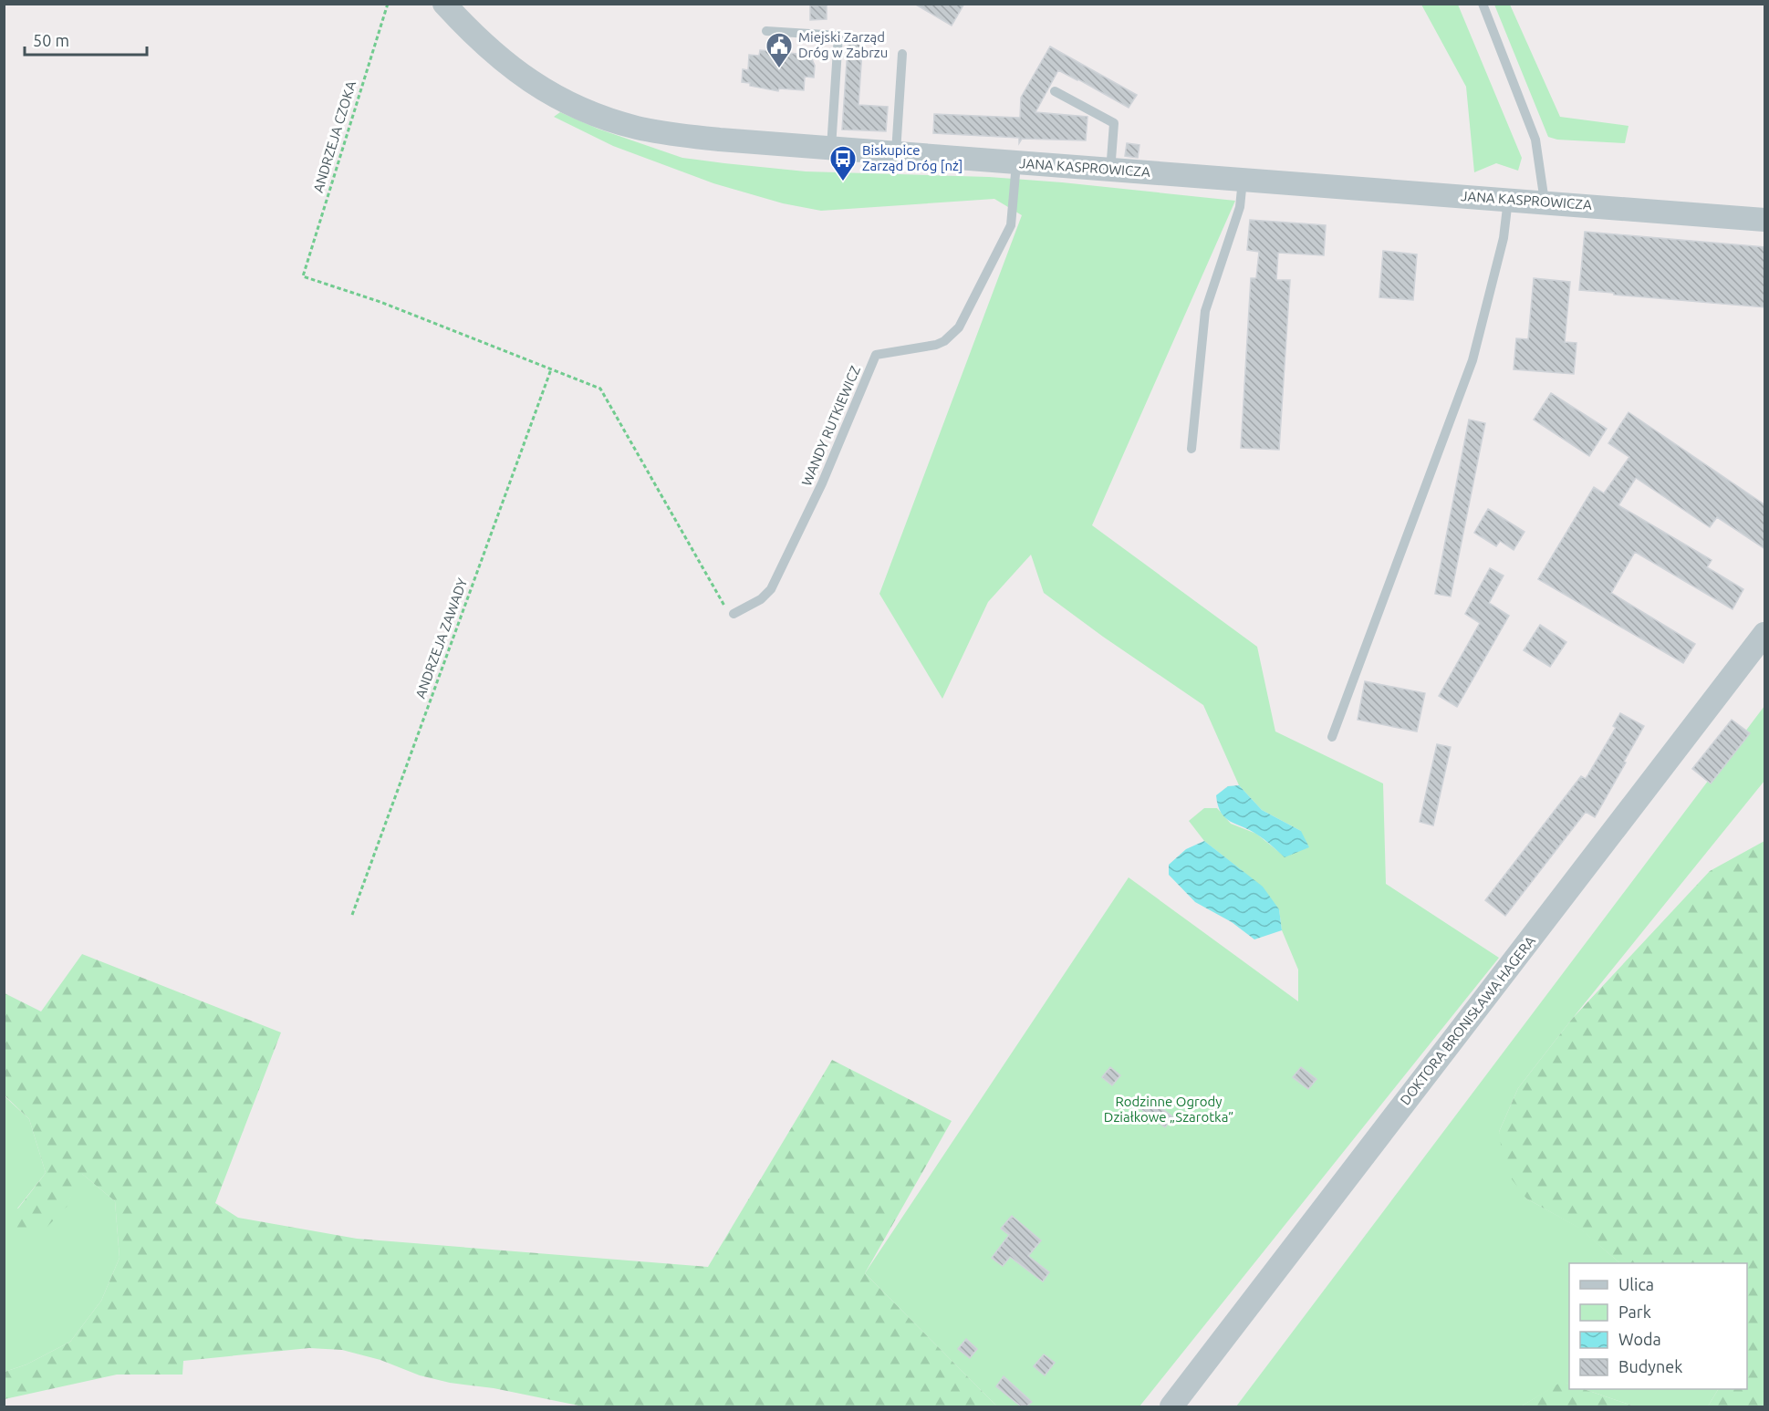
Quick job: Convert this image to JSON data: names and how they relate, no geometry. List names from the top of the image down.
{
  "streets": {
    "street": ["JANA KASPROWICZA", "DOKTORA BRONISŁAWA HAGERA"],
    "lane": ["WANDY RUTKIEWICZ"],
    "path": ["ANDRZEJA CZOKA", "ANDRZEJA ZAWADY"]
  },
  "crossings": [
    ["ANDRZEJA CZOKA", "ANDRZEJA ZAWADY"],
    ["JANA KASPROWICZA", "WANDY RUTKIEWICZ"]
  ],
  "parks": ["Rodzinne Ogrody Działkowe „Szarotka”"],
  "places": {
    "public building": ["Miejski Zarząd Dróg w Zabrzu"],
    "bus stop": ["Biskupice Zarząd Dróg [nż]"]
  },
  "legend": [
    "Ulica",
    "Park",
    "Woda",
    "Budynek"
  ],
  "scale_bar": "50 m"
}
